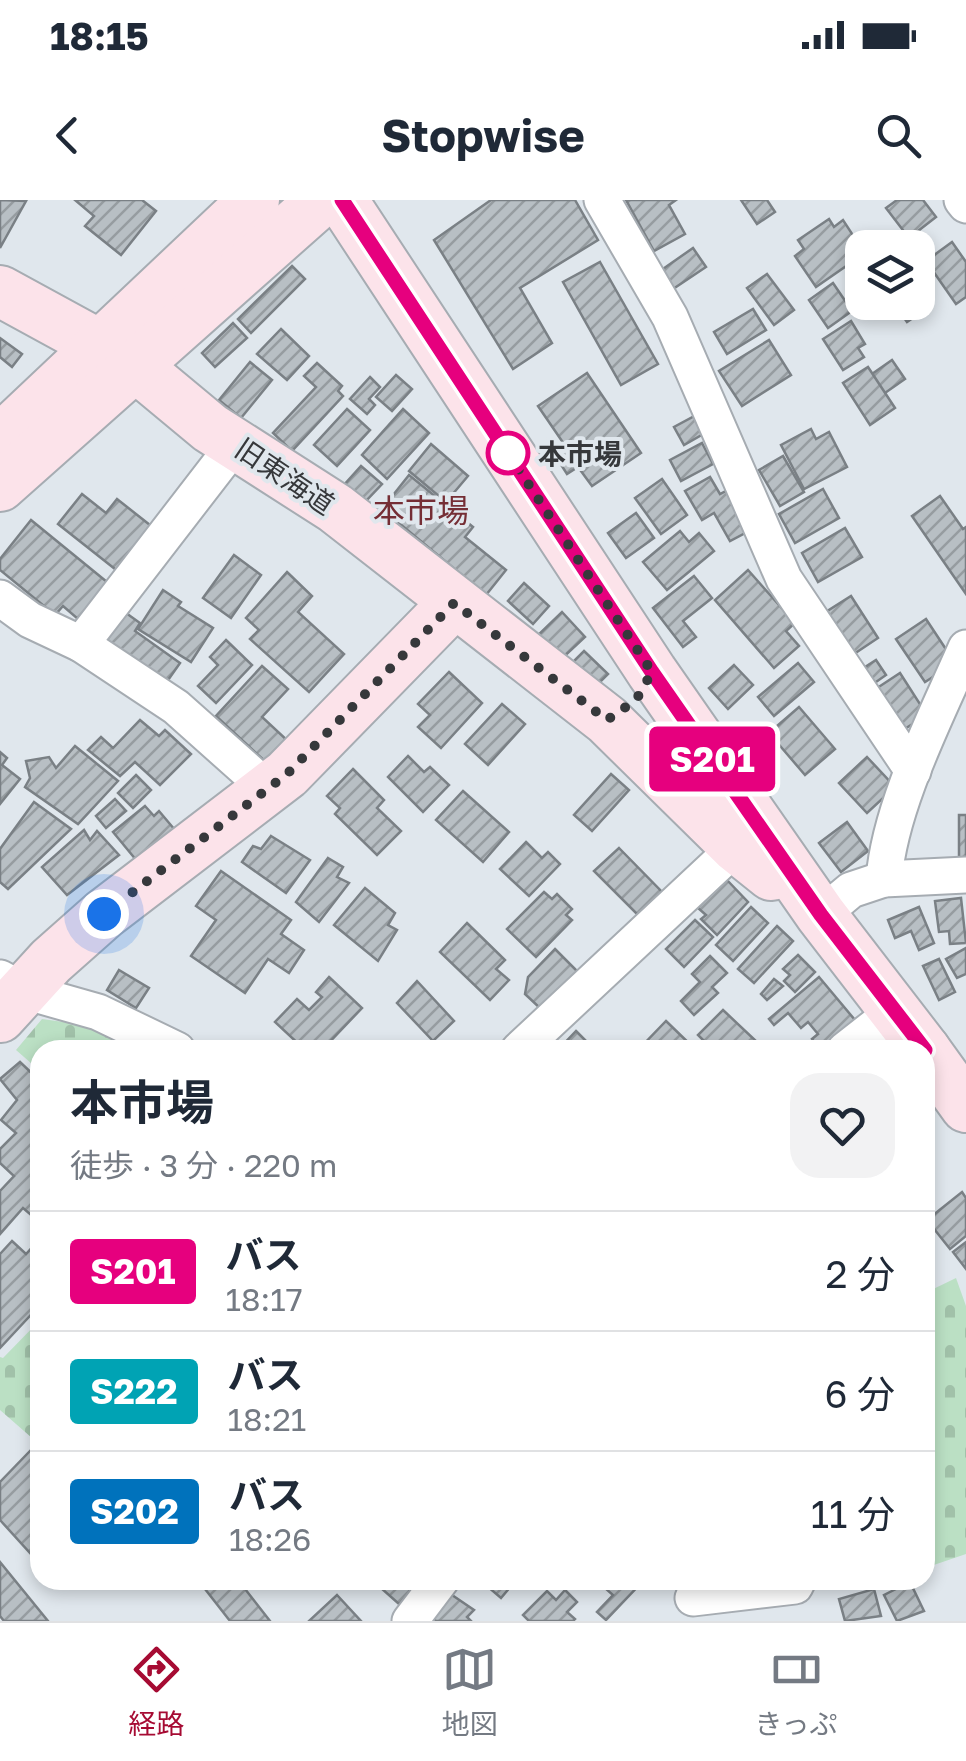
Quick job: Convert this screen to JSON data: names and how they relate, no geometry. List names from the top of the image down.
{
  "streets": {
    "street": ["旧東海道"]
  },
  "districts": ["本市場"],
  "places": ["本市場"],
  "lines": ["bus line S201"],
  "page": {
    "status": "18:15",
    "header": "Stopwise",
    "on_map": "S201",
    "heading": ["本市場", "徒歩 · 3 分 · 220 m"],
    "list": [
      {
        "mark": "S201",
        "name": "バス",
        "note": "18:17",
        "value": "2 分"
      },
      {
        "mark": "S222",
        "name": "バス",
        "note": "18:21",
        "value": "6 分"
      },
      {
        "mark": "S202",
        "name": "バス",
        "note": "18:26",
        "value": "11 分"
      }
    ],
    "tabs": ["経路", "地図", "きっぷ"]
  }
}
